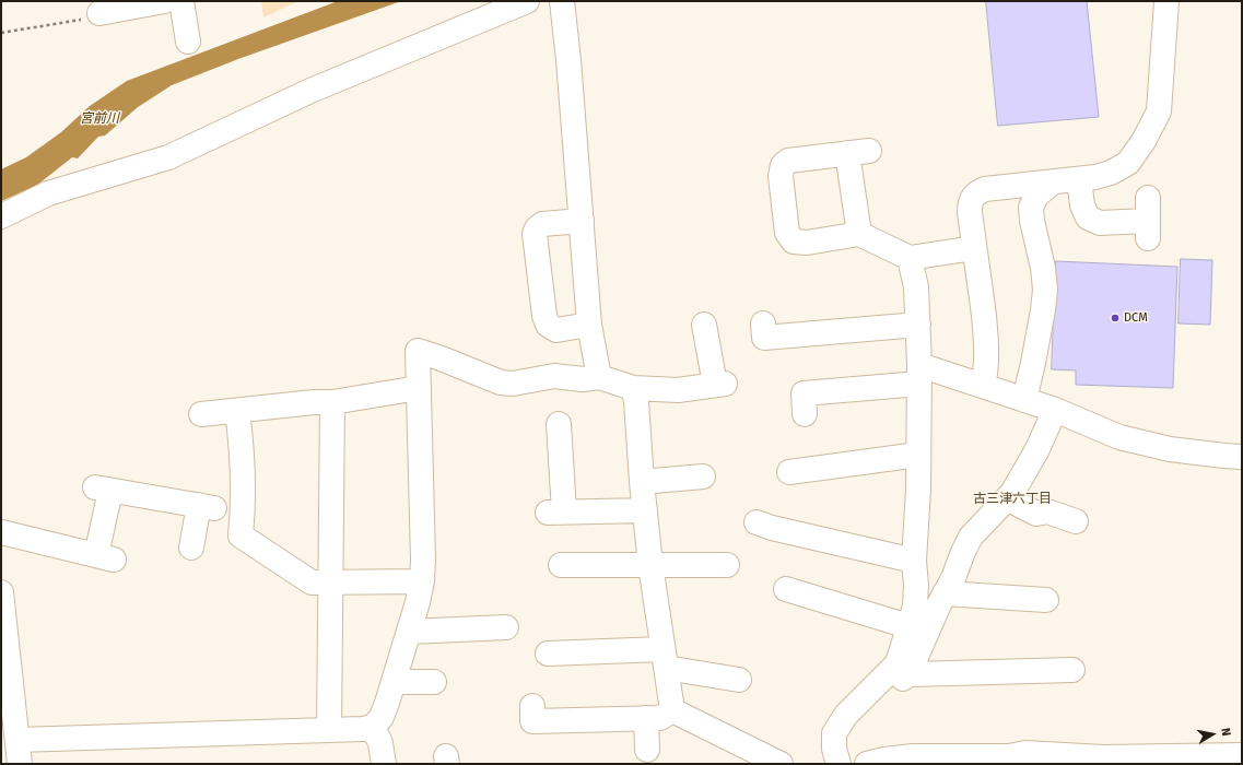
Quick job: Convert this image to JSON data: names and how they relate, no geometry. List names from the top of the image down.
{
  "districts": ["古三津六丁目"],
  "water": ["宮前川"],
  "places": ["DCM"],
  "north": "right"
}
